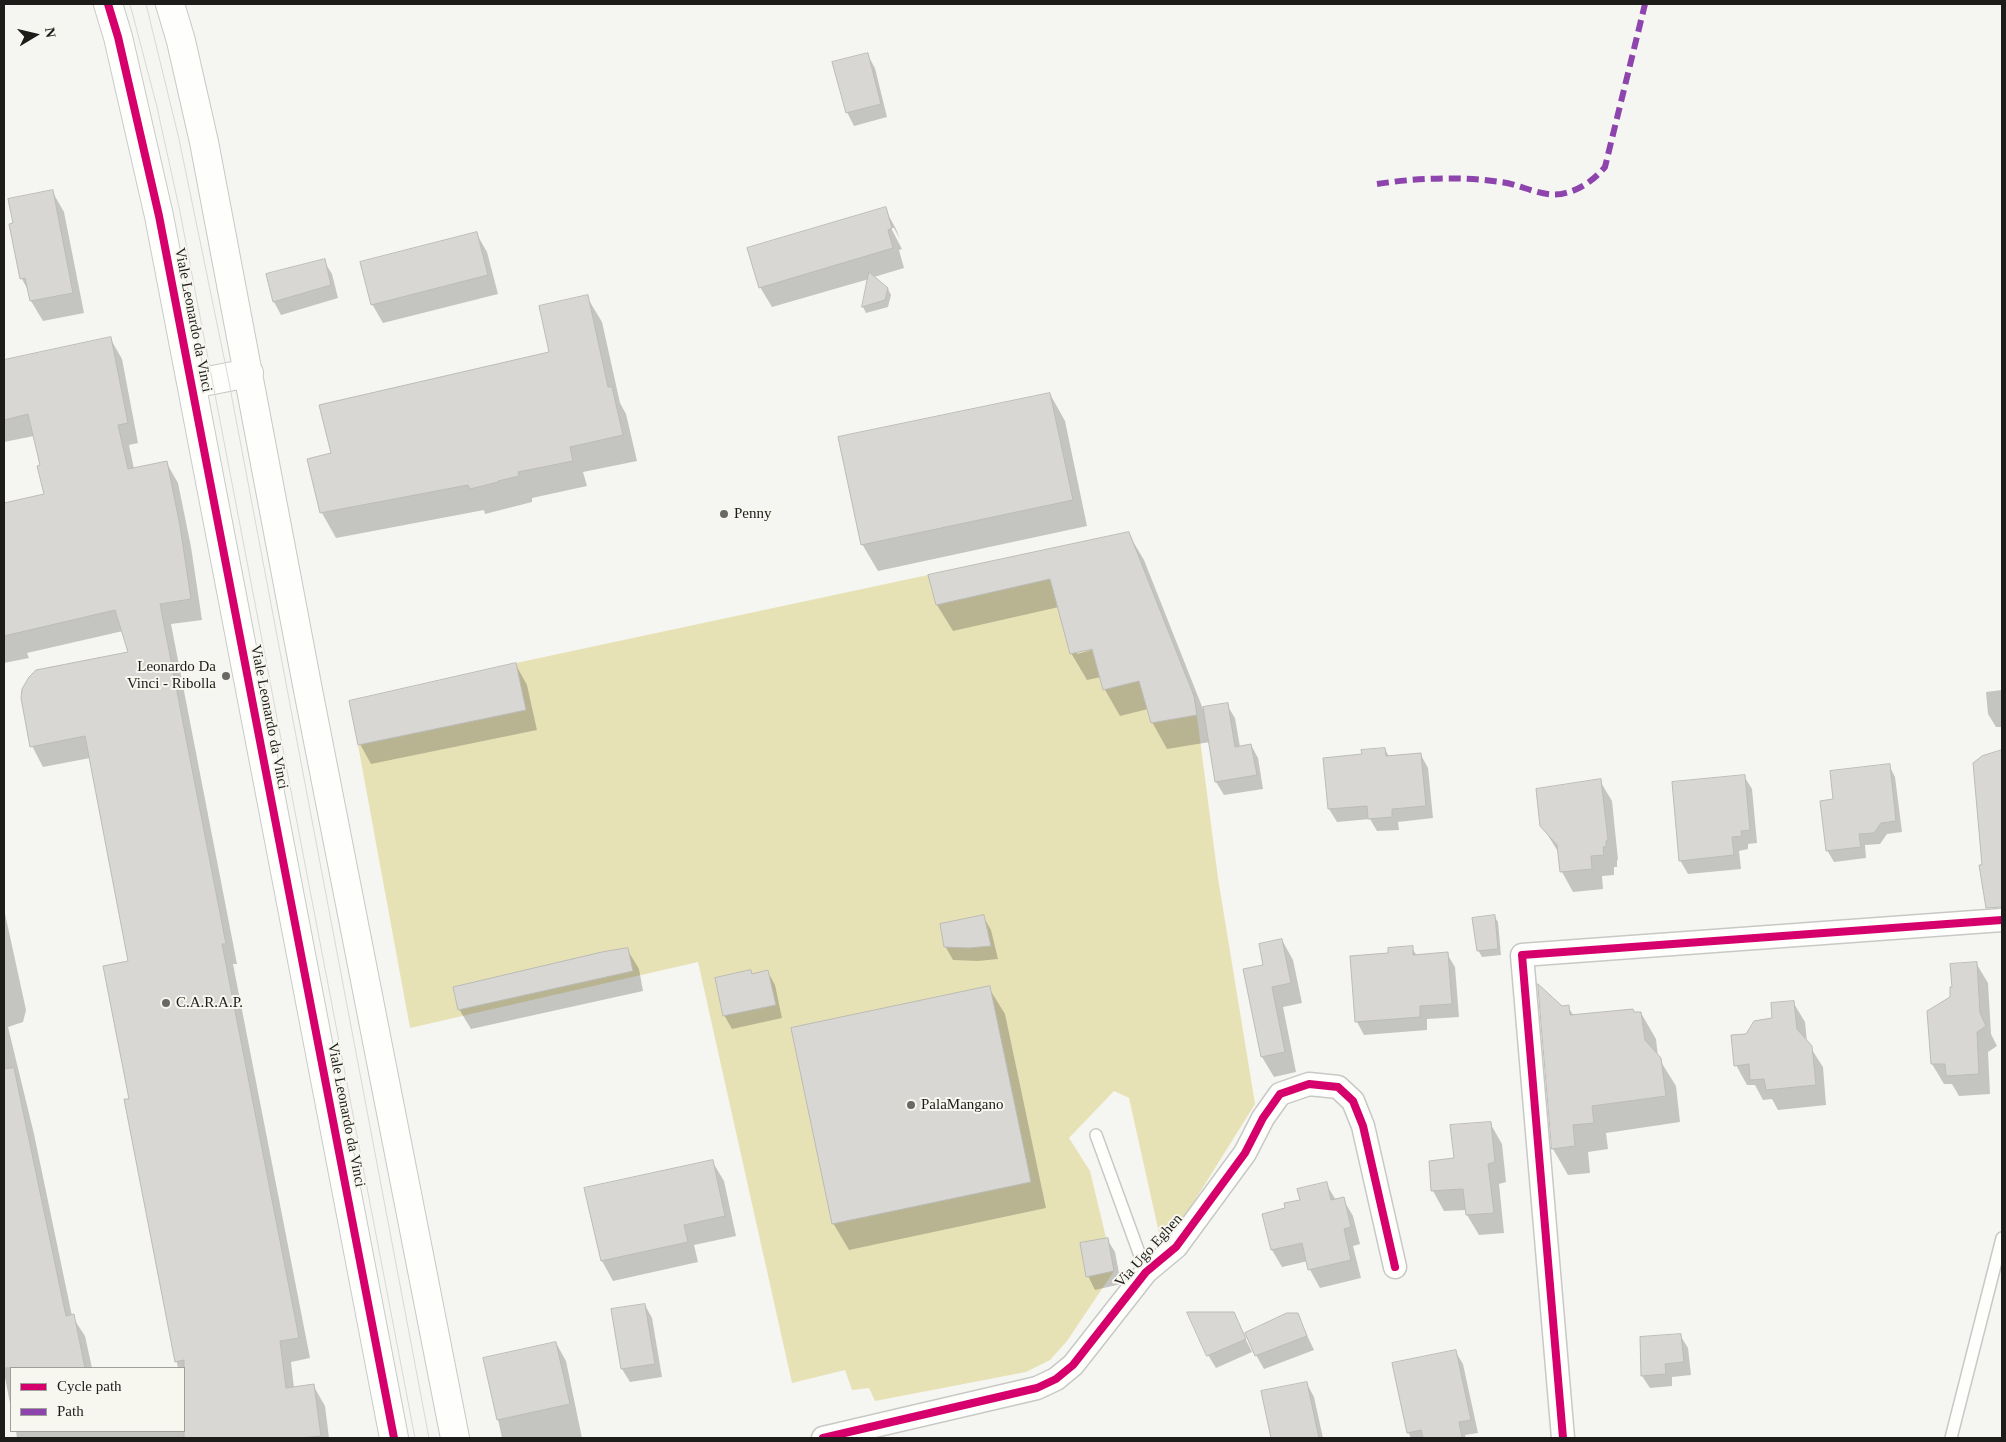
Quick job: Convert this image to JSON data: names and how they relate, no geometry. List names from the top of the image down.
{
  "streets": {
    "street": ["Viale Leonardo da Vinci", "Via Ugo Eghen"]
  },
  "places": [
    "Penny",
    "Leonardo Da Vinci - Ribolla",
    "C.A.R.A.P.",
    "PalaMangano"
  ],
  "legend": ["Cycle path", "Path"],
  "north": "right"
}
